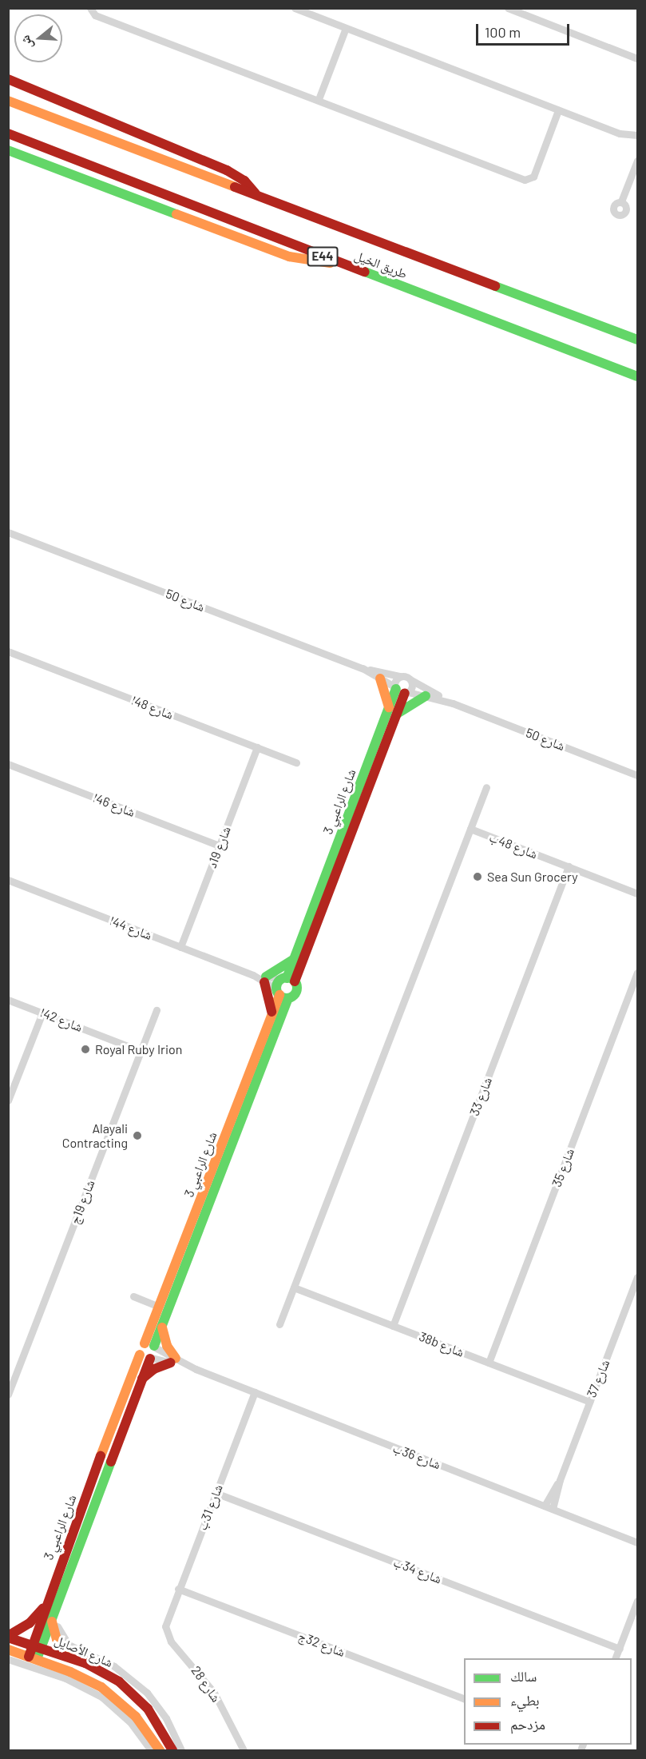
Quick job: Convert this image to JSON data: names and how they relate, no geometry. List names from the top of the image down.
{
  "streets": {
    "main road": [
      "E44",
      "طريق الخيل",
      "شارع الراعبي 3",
      "شارع الأصايل"
    ],
    "street": [
      "شارع 50",
      "شارع 48ا",
      "شارع 46ا",
      "شارع 48ب",
      "شارع 19د",
      "شارع 44ا",
      "شارع 42ا",
      "شارع 33",
      "شارع 35",
      "شارع 19ج",
      "38b شارع",
      "شارع 37",
      "شارع 36ب",
      "شارع 31ب",
      "شارع 34ب",
      "شارع 32ج",
      "شارع 28"
    ]
  },
  "crossings": [
    ["شارع 50", "شارع الراعبي 3"],
    ["شارع 48ا", "شارع 19د"],
    ["شارع الراعبي 3", "شارع 44ا"],
    ["شارع الراعبي 3", "شارع 36ب"],
    ["شارع الراعبي 3", "شارع الأصايل"],
    ["شارع 46ا", "شارع 19د"],
    ["شارع 48ب", "شارع 33"],
    ["شارع 19د", "شارع 44ا"],
    ["شارع 42ا", "شارع 19ج"],
    ["شارع 33", "38b شارع"],
    ["شارع 35", "38b شارع"],
    ["38b شارع", "شارع 37"],
    ["شارع 37", "شارع 36ب"],
    ["شارع 36ب", "شارع 31ب"],
    ["شارع 31ب", "شارع 34ب"],
    ["شارع 31ب", "شارع 32ج"],
    ["شارع 31ب", "شارع 28"]
  ],
  "places": ["Sea Sun Grocery", "Royal Ruby Irion", "Alayali Contracting"],
  "legend": ["سالك", "بطيء", "مزدحم"],
  "scale_bar": "100 m",
  "north": "left"
}
